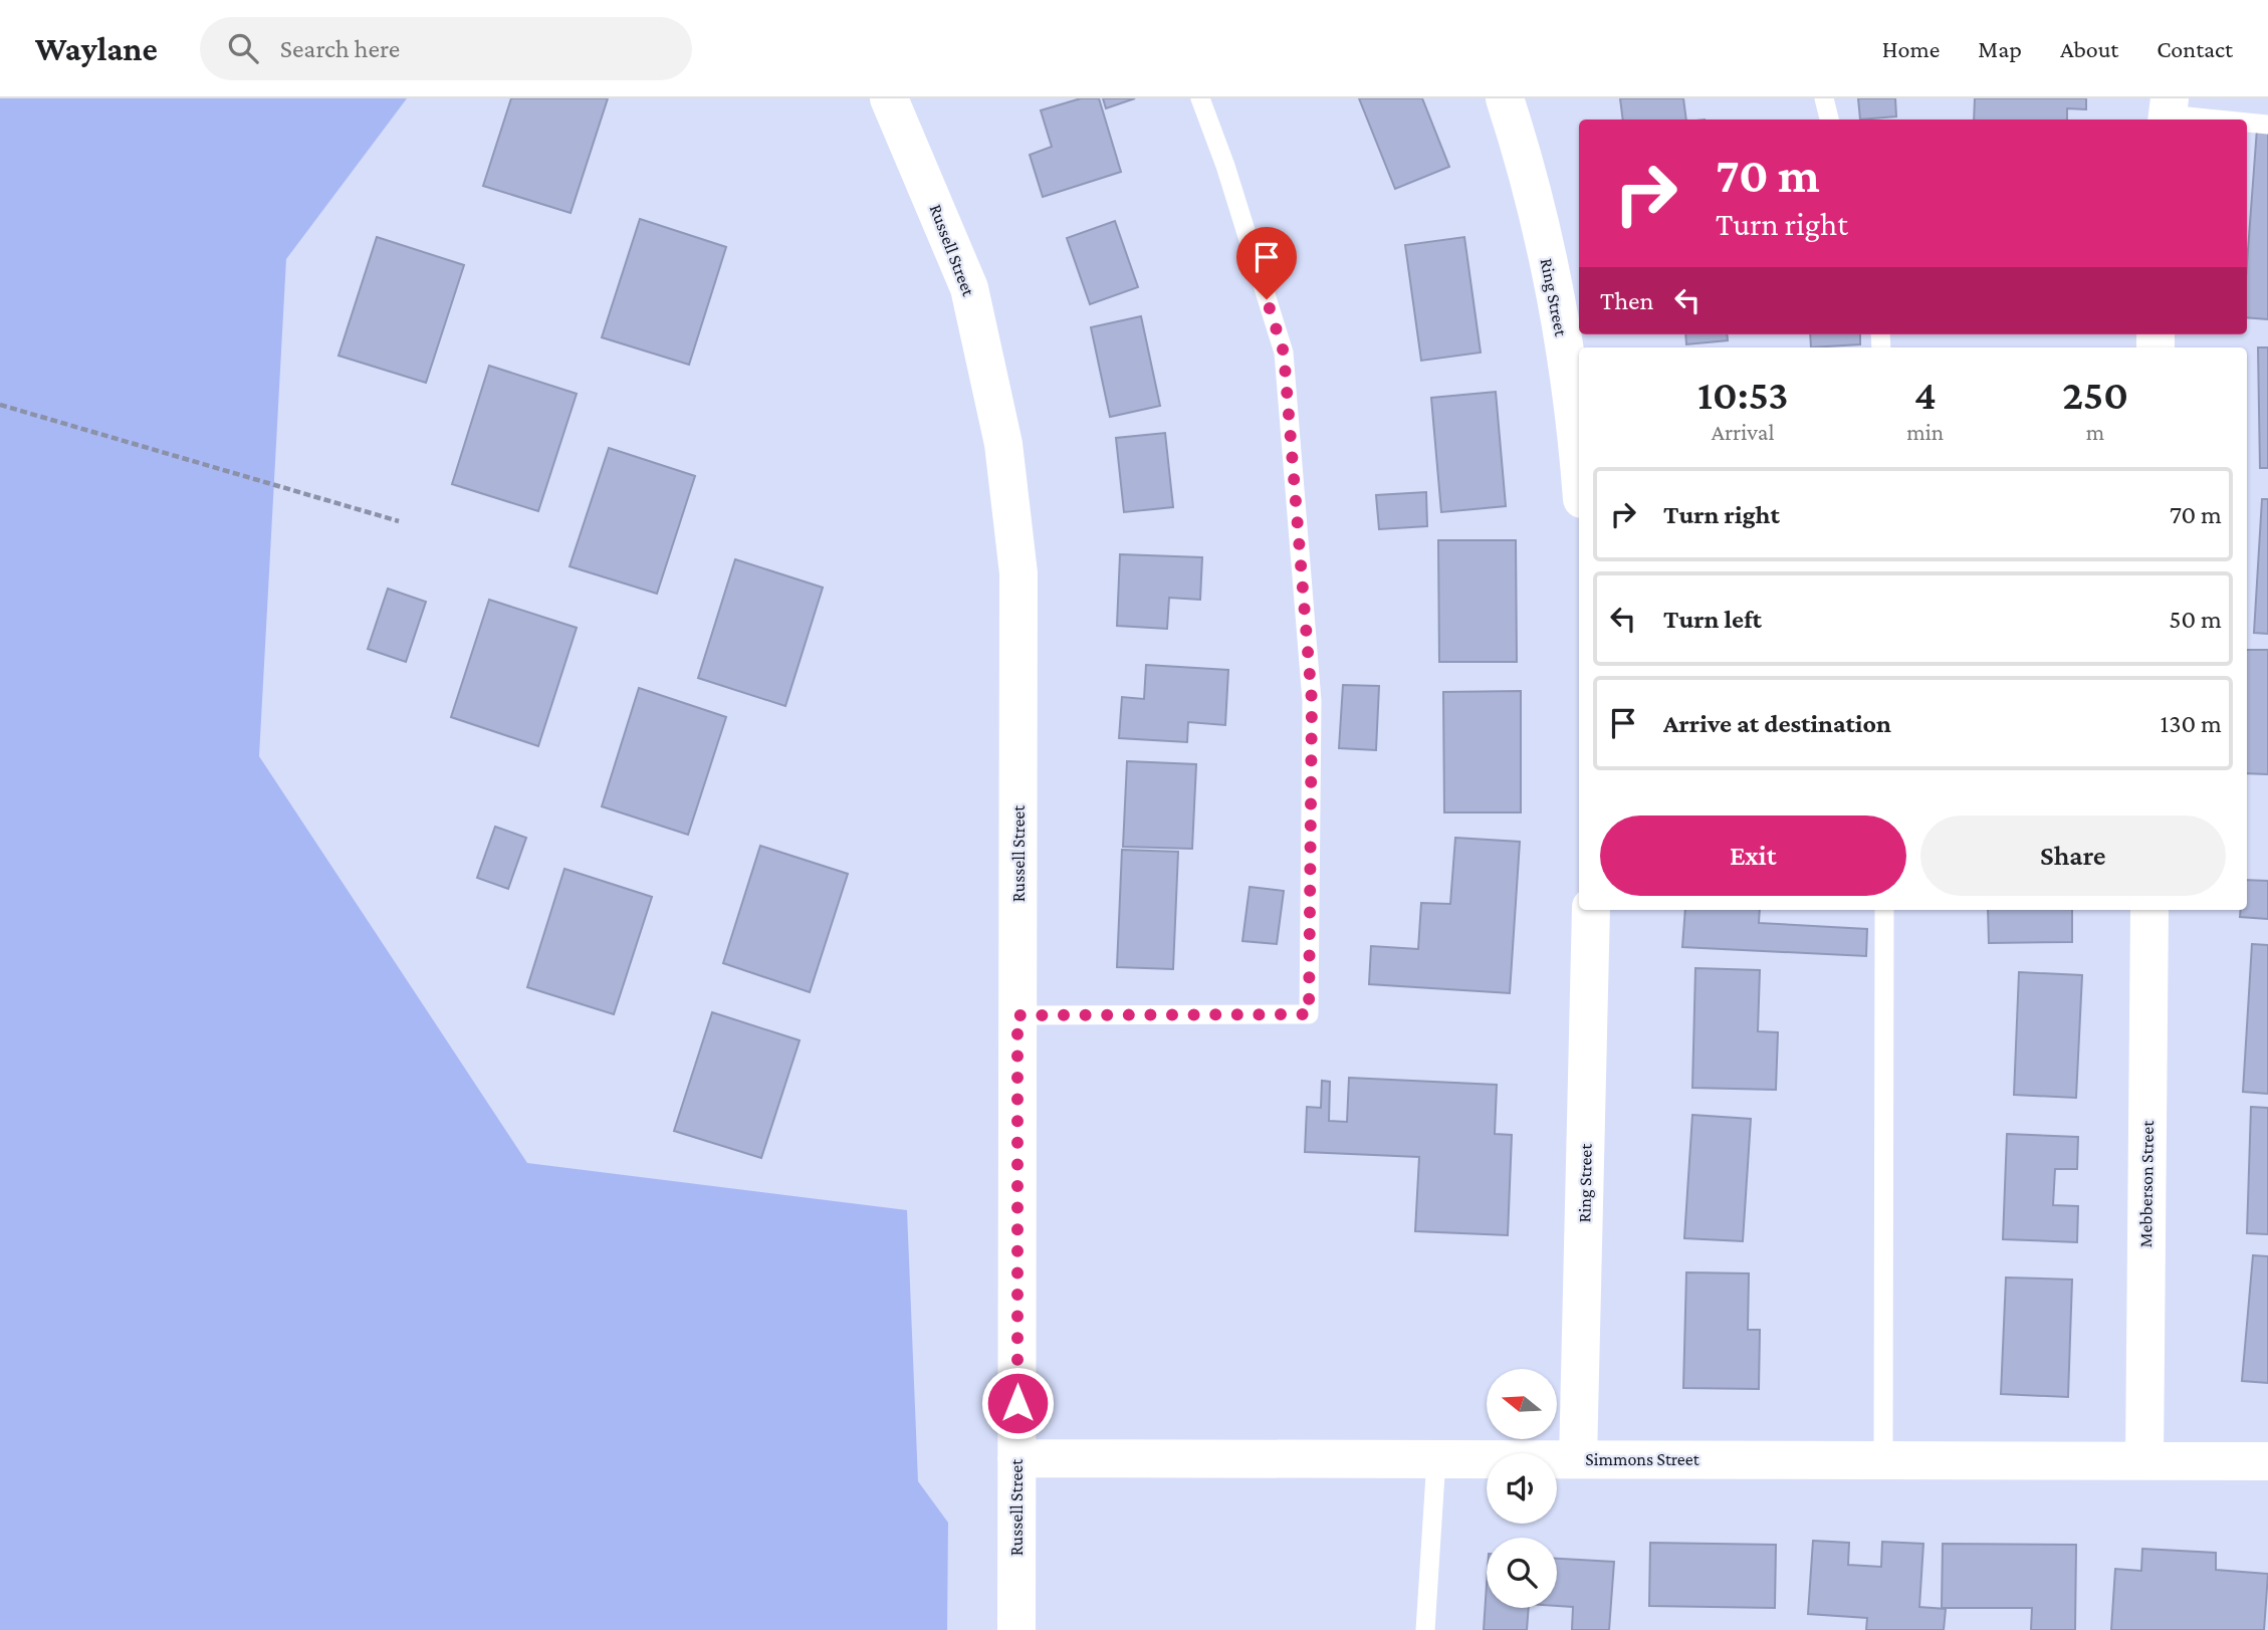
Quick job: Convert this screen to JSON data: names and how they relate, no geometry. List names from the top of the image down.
{
  "streets": {
    "street": [
      "Russell Street",
      "Ring Street",
      "Mebberson Street",
      "Simmons Street"
    ]
  },
  "crossings": [
    ["Russell Street", "Simmons Street"],
    ["Ring Street", "Simmons Street"],
    ["Mebberson Street", "Simmons Street"]
  ],
  "north": "left",
  "page": {
    "header": "Waylane",
    "search": "Search here",
    "nav": [
      "Home",
      "Map",
      "About",
      "Contact"
    ],
    "turn": ["70 m", "Turn right"],
    "then": "Then",
    "eta": [
      "10:53",
      "Arrival",
      "4",
      "min",
      "250",
      "m"
    ],
    "list": [
      {
        "name": "Turn right",
        "value": "70 m"
      },
      {
        "name": "Turn left",
        "value": "50 m"
      },
      {
        "name": "Arrive at destination",
        "value": "130 m"
      }
    ],
    "buttons": ["Exit", "Share"]
  }
}
